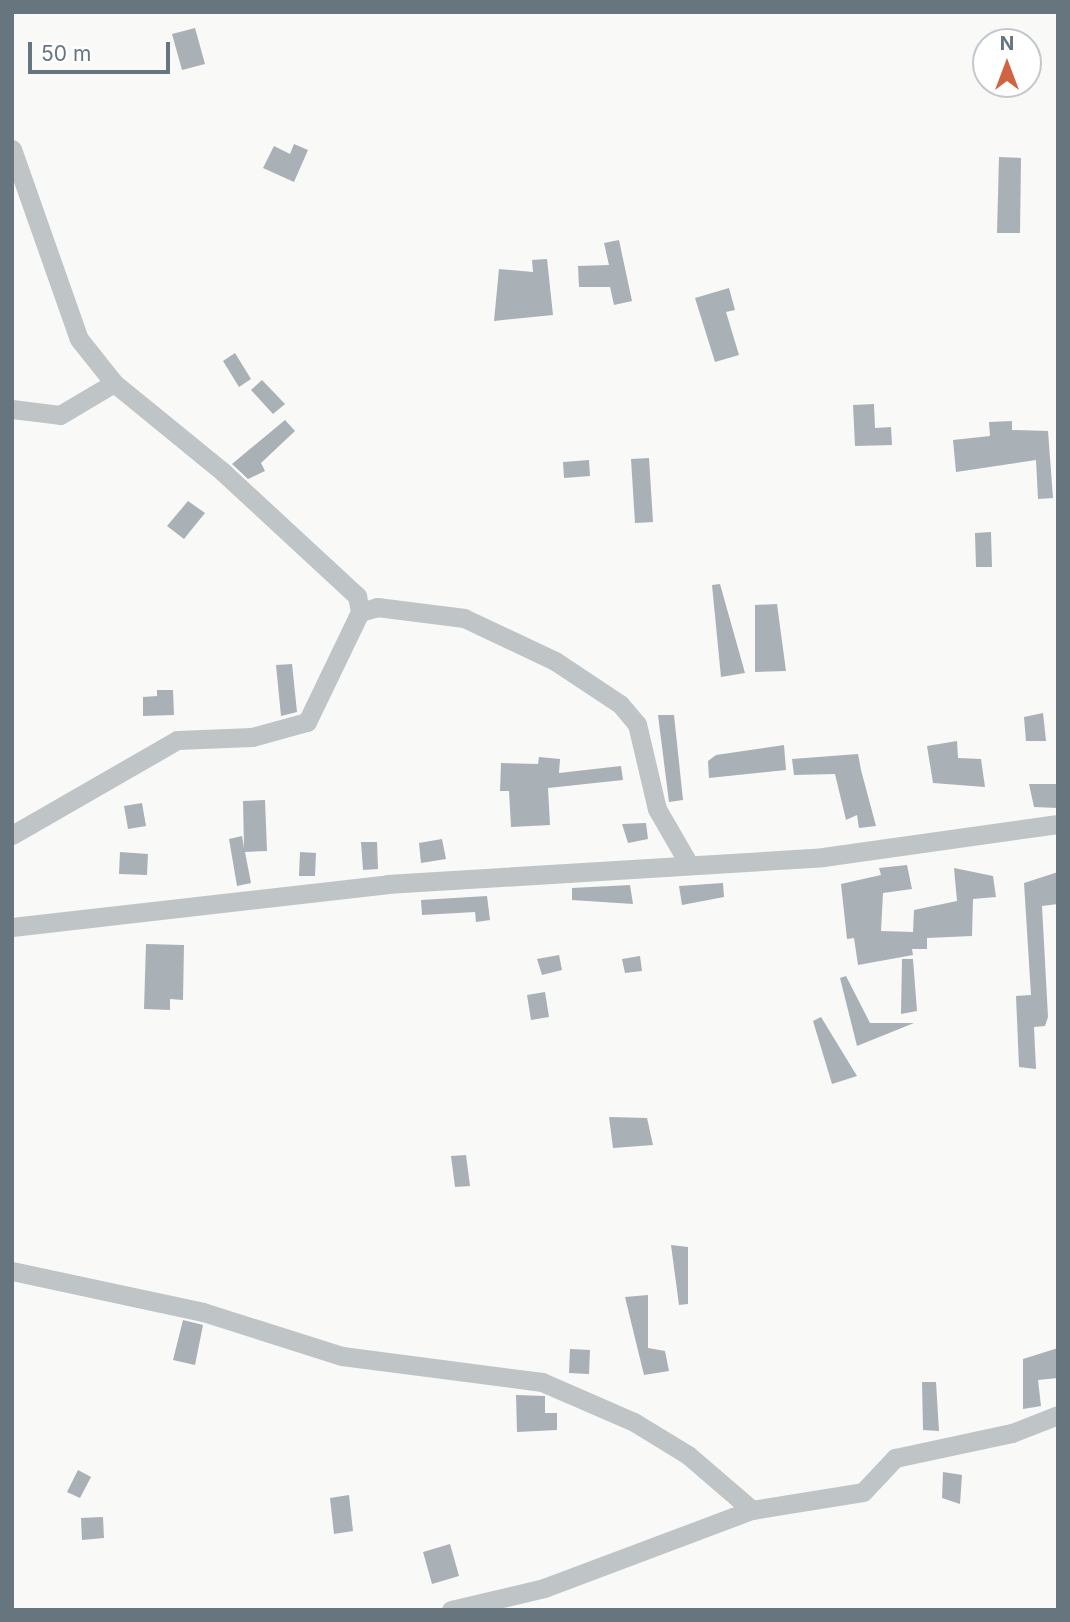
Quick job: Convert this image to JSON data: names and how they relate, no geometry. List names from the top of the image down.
{
  "scale_bar": "50 m",
  "north": "top"
}
